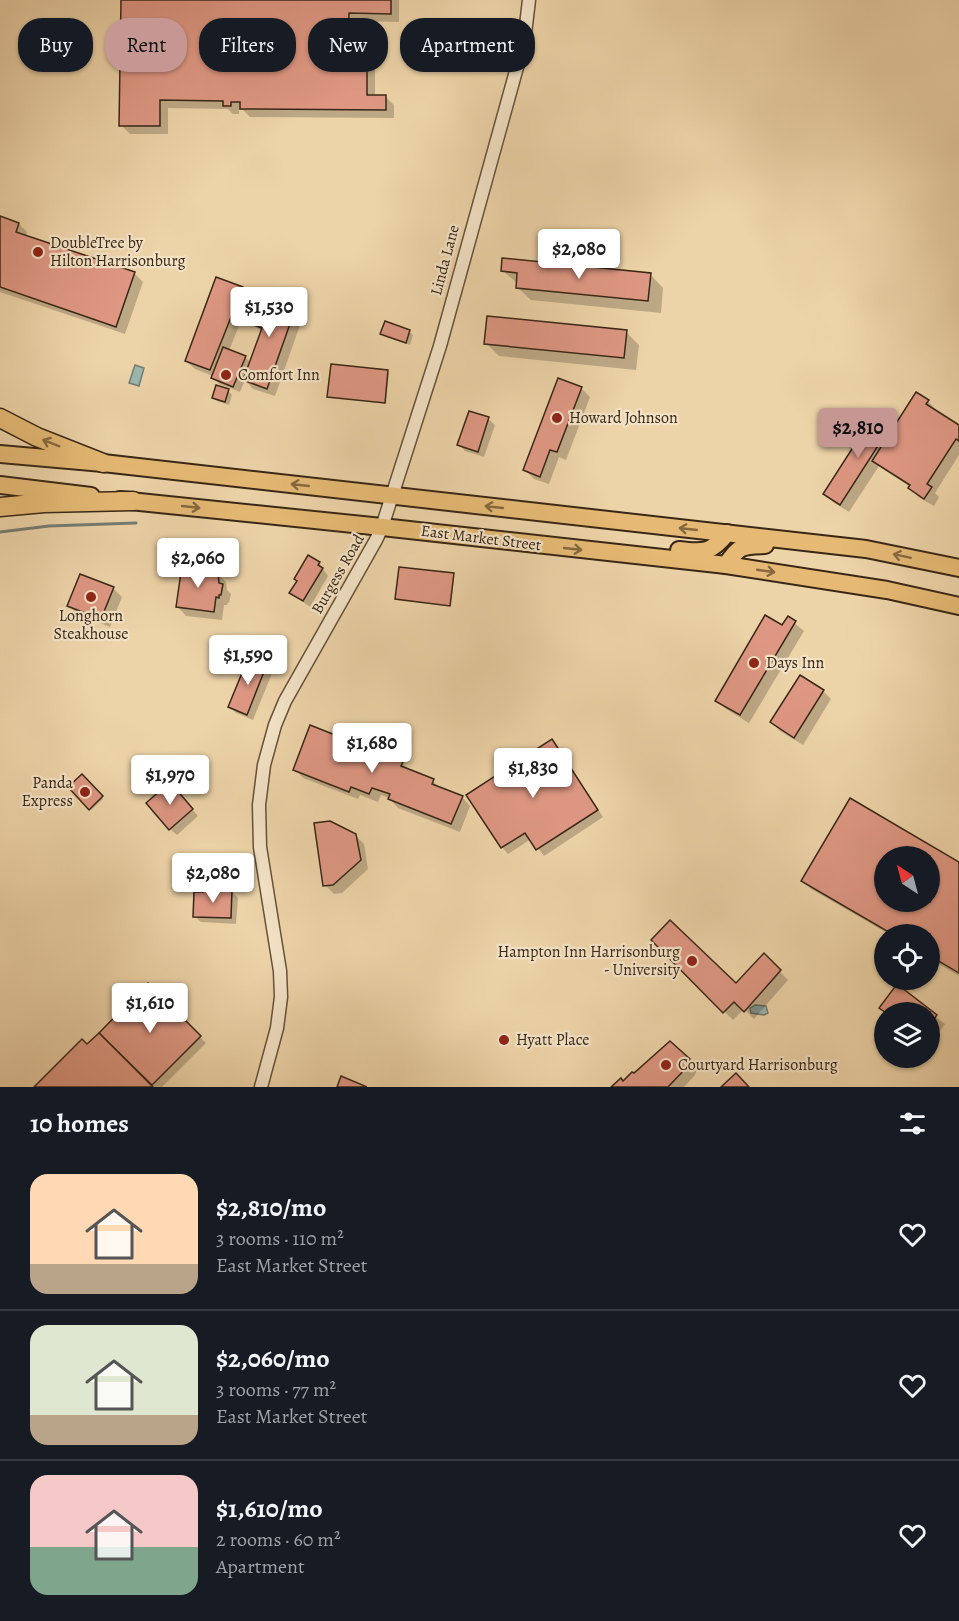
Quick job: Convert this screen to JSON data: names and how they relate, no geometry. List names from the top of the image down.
{
  "streets": {
    "highway": ["East Market Street"],
    "street": ["Linda Lane", "Burgess Road"]
  },
  "crossings": [
    ["Linda Lane", "East Market Street"],
    ["Linda Lane", "Burgess Road"],
    ["East Market Street", "Burgess Road"]
  ],
  "places": [
    "DoubleTree by Hilton Harrisonburg",
    "Comfort Inn",
    "Howard Johnson",
    "Longhorn Steakhouse",
    "Days Inn",
    "Panda Express",
    "Hampton Inn Harrisonburg - University",
    "Hyatt Place",
    "Courtyard Harrisonburg"
  ],
  "north": "top left",
  "page": {
    "chip": [
      "Buy",
      "Rent",
      "Filters",
      "New",
      "Apartment"
    ],
    "price": [
      "$2,080",
      "$1,530",
      "$2,810",
      "$2,060",
      "$1,590",
      "$1,680",
      "$1,830",
      "$1,970",
      "$2,080",
      "$1,610"
    ],
    "heading": "10 homes",
    "list": [
      {
        "name": "$2,810/mo",
        "note": "3 rooms · 110 m² · East Market Street"
      },
      {
        "name": "$2,060/mo",
        "note": "3 rooms · 77 m² · East Market Street"
      },
      {
        "name": "$1,610/mo",
        "note": "2 rooms · 60 m² · Apartment"
      }
    ]
  }
}
